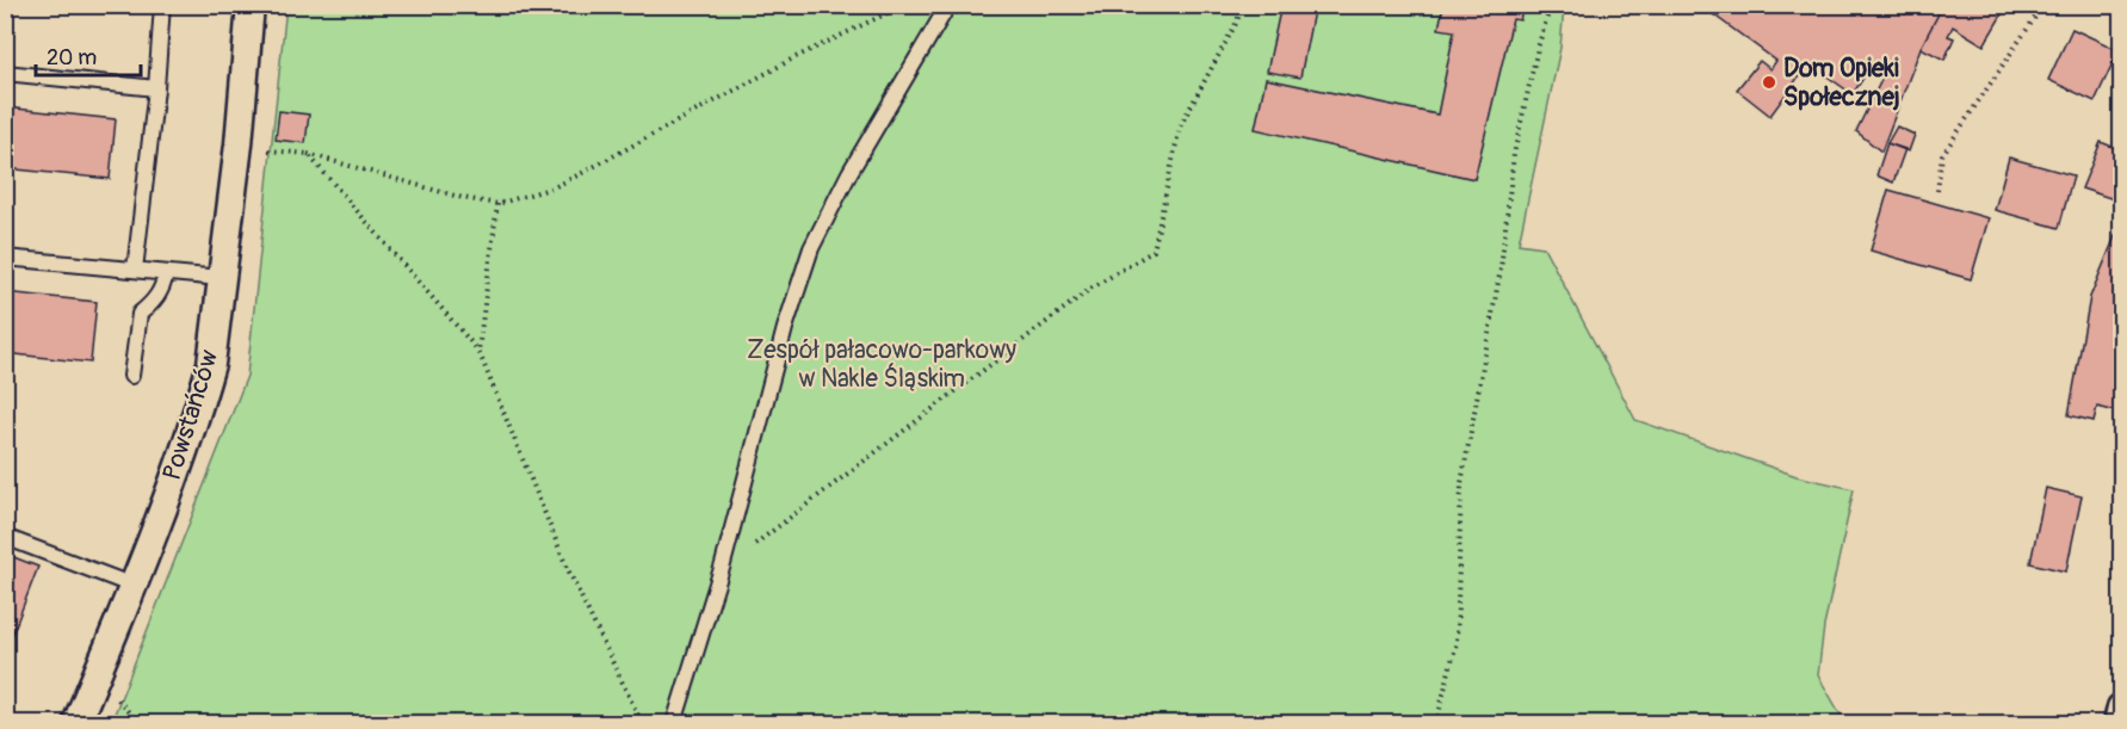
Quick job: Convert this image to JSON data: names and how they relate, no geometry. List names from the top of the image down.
{
  "streets": {
    "street": ["Powstańców"]
  },
  "parks": ["Zespół pałacowo-parkowy w Nakle Śląskim"],
  "places": ["Dom Opieki Społecznej"],
  "scale_bar": "20 m"
}
